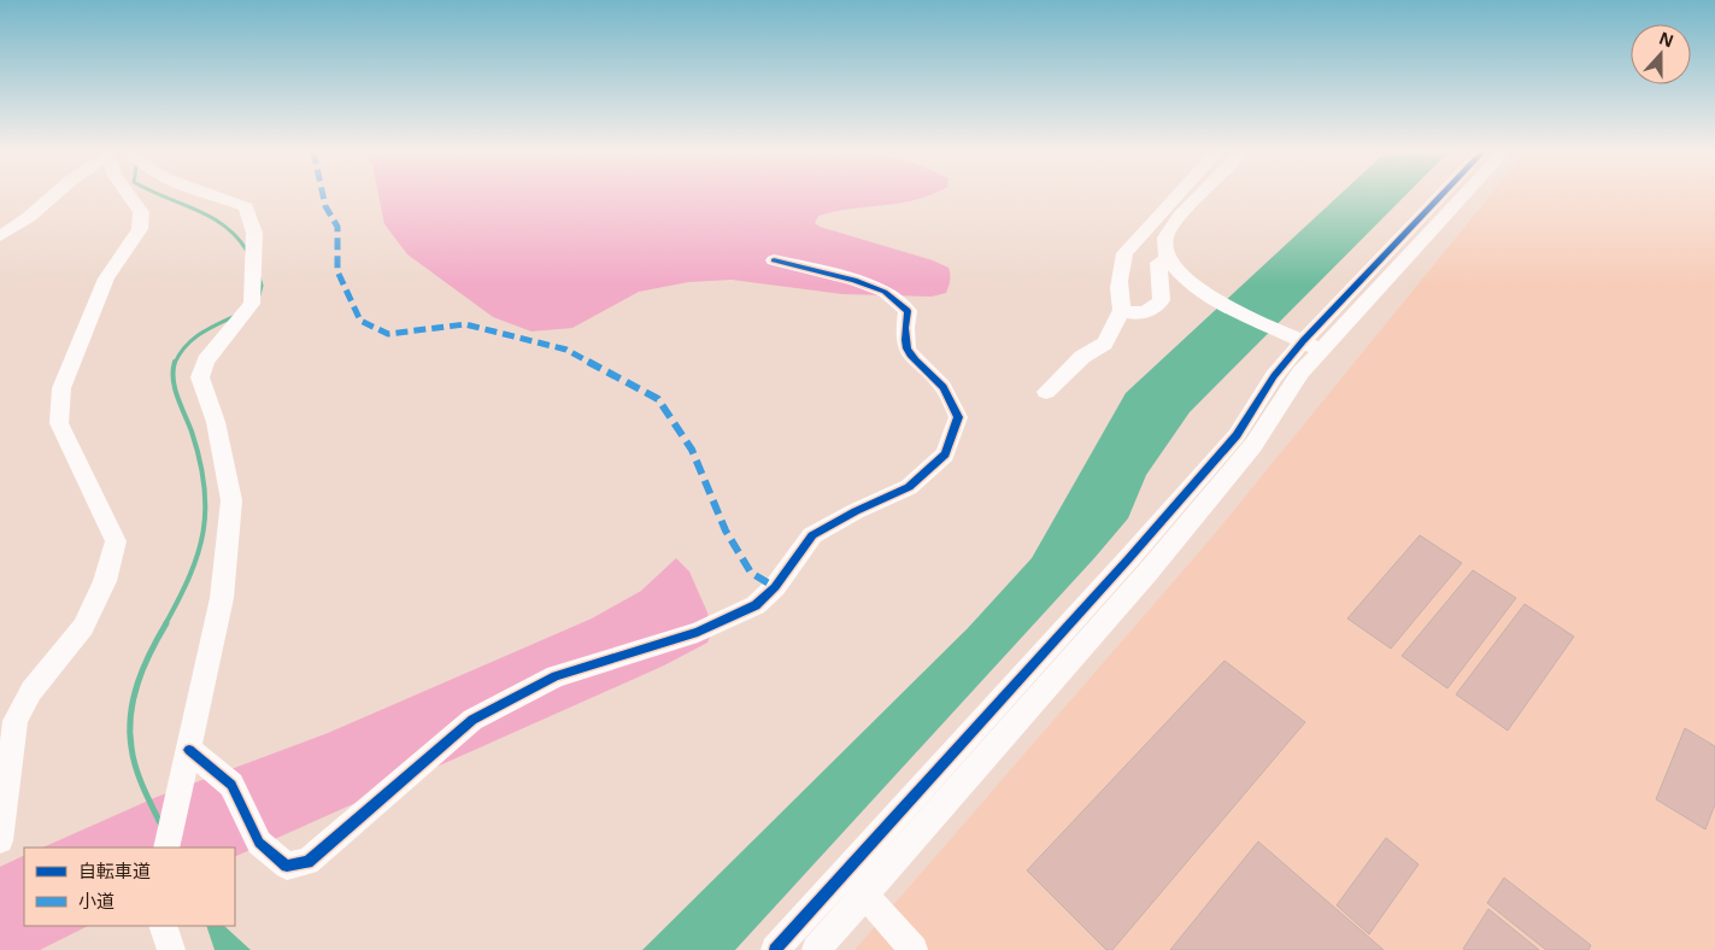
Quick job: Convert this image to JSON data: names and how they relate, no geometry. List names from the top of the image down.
{
  "legend": ["自転車道", "小道"],
  "north": "top"
}
